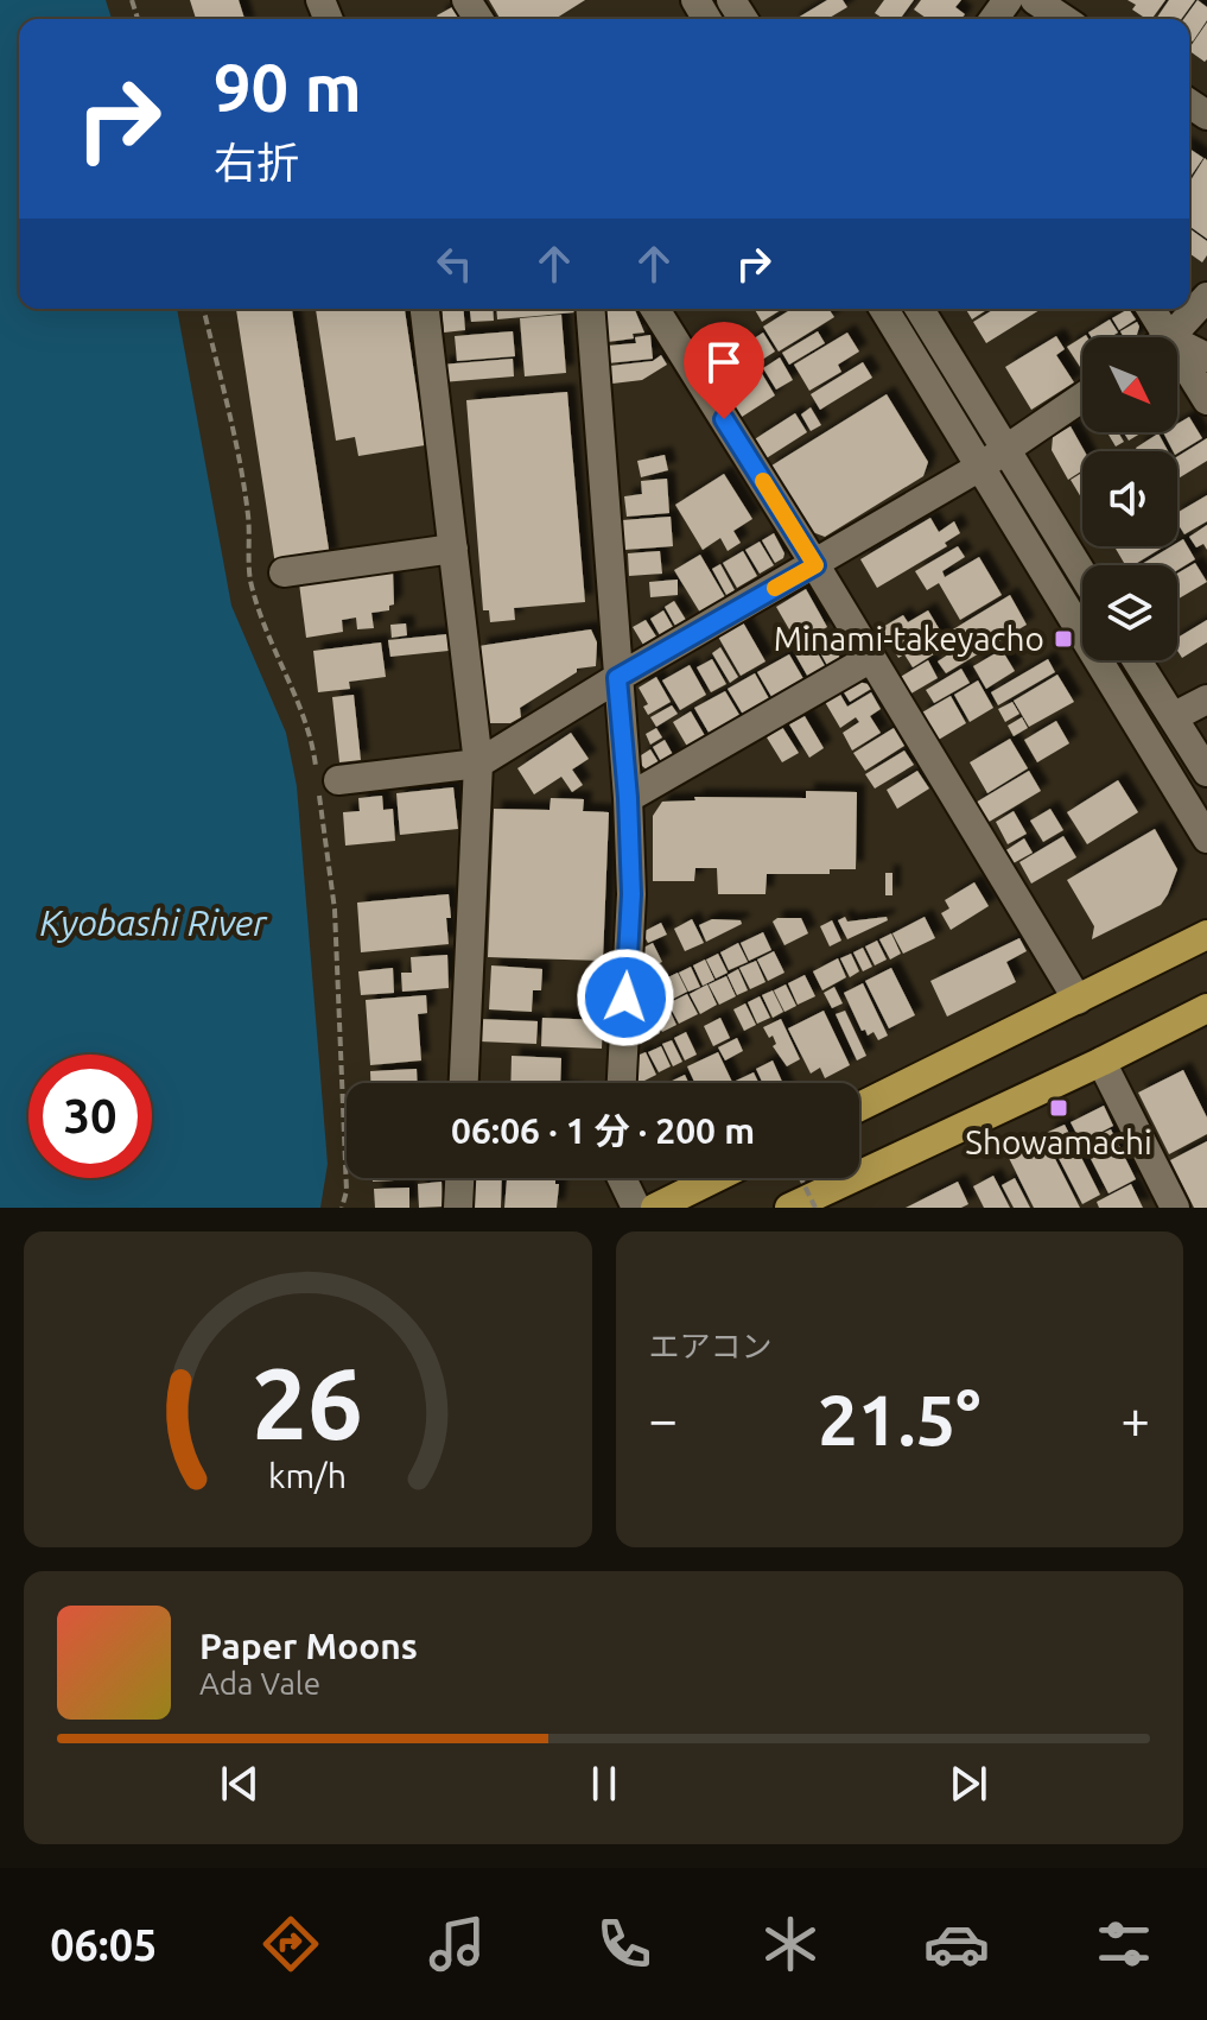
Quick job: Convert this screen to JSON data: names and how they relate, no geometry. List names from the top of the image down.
{
  "water": ["Kyobashi River"],
  "places": {
    "transit": ["Minami-takeyacho", "Showamachi"]
  },
  "north": "bottom right",
  "page": {
    "turn": ["90 m", "右折"],
    "limit": "30",
    "trip": "06:06 · 1 分 · 200 m",
    "tile": "エアコン",
    "heat": ["−", "21.5°", "+"],
    "song": ["Paper Moons", "Ada Vale"],
    "tabs": "06:05",
    "gauge": ["26", "km/h"]
  }
}
